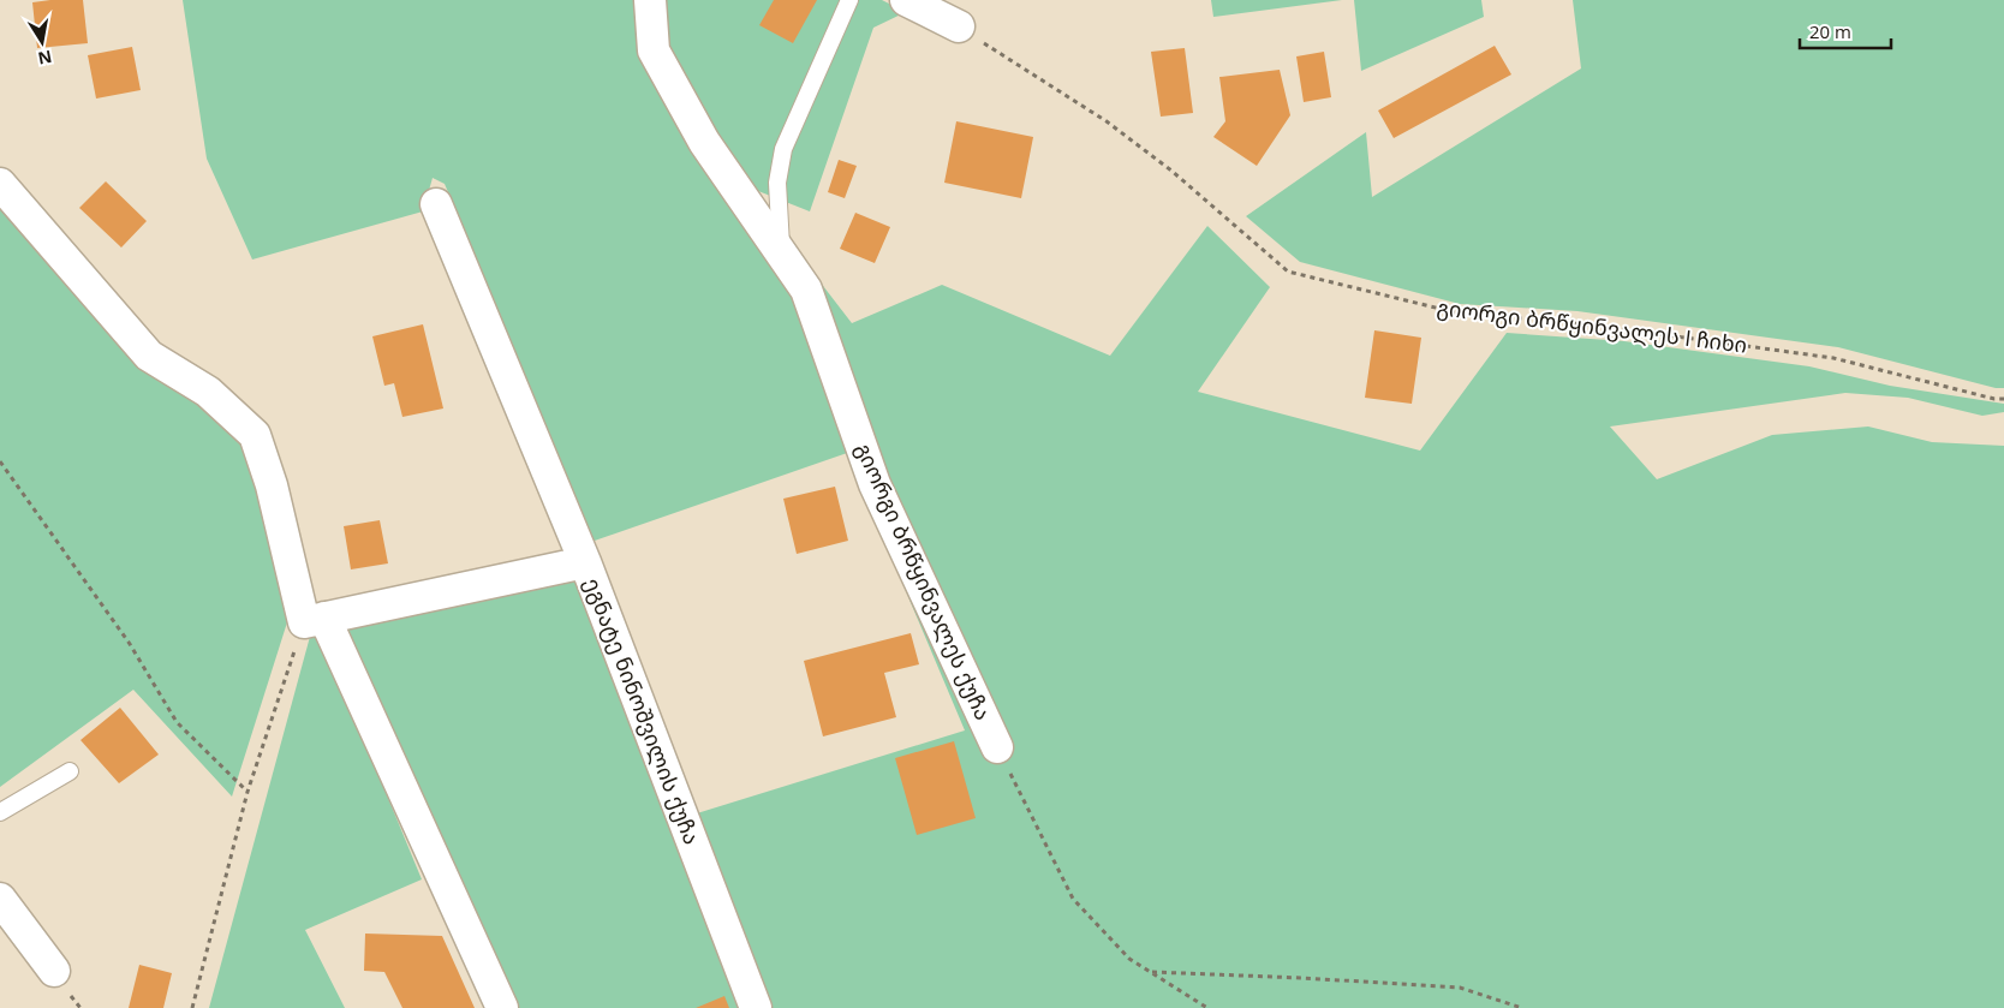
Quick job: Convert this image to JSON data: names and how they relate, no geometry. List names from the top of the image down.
{
  "streets": {
    "street": ["გიორგი ბრწყინვალეს ქუჩა", "ეგნატე ნინოშვილის ქუჩა"],
    "path": ["გიორგი ბრწყინვალეს I ჩიხი"]
  },
  "scale_bar": "20 m",
  "north": "bottom"
}
